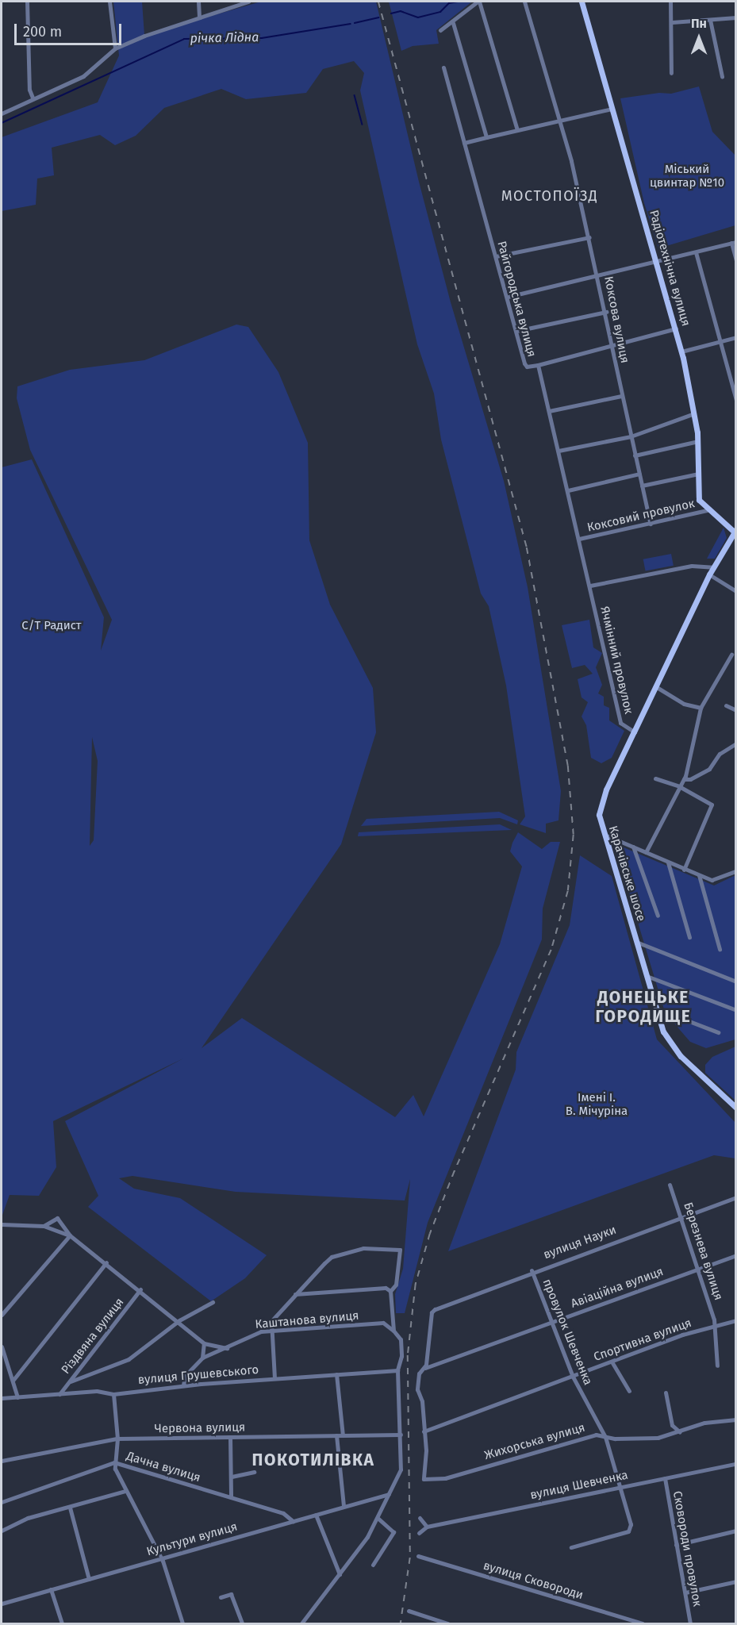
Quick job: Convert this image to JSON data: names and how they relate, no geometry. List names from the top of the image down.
{
  "streets": {
    "main road": ["Радіотехнічна вулиця", "Карачівське шосе"],
    "street": [
      "Райгородська вулиця",
      "Коксова вулиця",
      "Коксовий провулок",
      "Ячмінний провулок",
      "вулиця Науки",
      "Березнева вулиця",
      "Авіаційна вулиця",
      "Каштанова вулиця",
      "провулок Шевченка",
      "Різдвяна вулиця",
      "Спортивна вулиця",
      "вулиця Грушевського",
      "Червона вулиця",
      "Жихорська вулиця",
      "Дачна вулиця",
      "вулиця Шевченка",
      "Культури вулиця",
      "Сковороди провулок",
      "вулиця Сковороди"
    ]
  },
  "crossings": [
    ["Радіотехнічна вулиця", "Коксовий провулок"],
    ["Райгородська вулиця", "Коксовий провулок"],
    ["Райгородська вулиця", "Ячмінний провулок"],
    ["Коксова вулиця", "Коксовий провулок"],
    ["Ячмінний провулок", "Карачівське шосе"],
    ["вулиця Науки", "Березнева вулиця"],
    ["вулиця Науки", "Авіаційна вулиця"],
    ["вулиця Науки", "провулок Шевченка"],
    ["Березнева вулиця", "Авіаційна вулиця"],
    ["Березнева вулиця", "Спортивна вулиця"],
    ["Авіаційна вулиця", "провулок Шевченка"],
    ["Каштанова вулиця", "вулиця Грушевського"],
    ["провулок Шевченка", "Спортивна вулиця"],
    ["провулок Шевченка", "Жихорська вулиця"],
    ["провулок Шевченка", "вулиця Шевченка"],
    ["Різдвяна вулиця", "вулиця Грушевського"],
    ["Спортивна вулиця", "Жихорська вулиця"],
    ["Дачна вулиця", "Культури вулиця"],
    ["вулиця Шевченка", "Сковороди провулок"]
  ],
  "districts": ["МОСТОПОЇЗД", "ДОНЕЦЬКЕ ГОРОДИЩЕ", "ПОКОТИЛІВКА"],
  "water": ["річка Лідна"],
  "parks": ["Міський цвинтар №10", "С/Т Радист", "Імені І. В. Мічуріна"],
  "scale_bar": "200 m",
  "north": "top"
}
